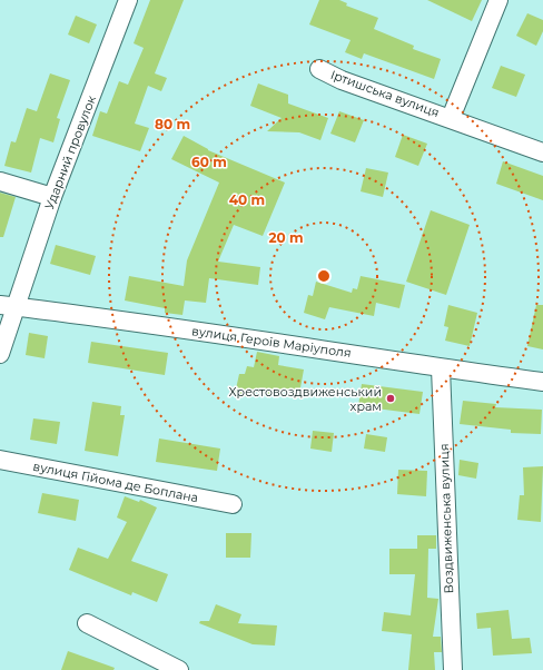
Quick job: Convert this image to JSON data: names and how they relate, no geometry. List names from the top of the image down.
{
  "streets": {
    "street": [
      "Іртишська вулиця",
      "Ударний провулок",
      "вулиця Героїв Маріуполя",
      "вулиця Гійома де Боплана",
      "Воздвиженська вулиця"
    ]
  },
  "crossings": [
    ["Ударний провулок", "вулиця Героїв Маріуполя"],
    ["вулиця Героїв Маріуполя", "Воздвиженська вулиця"]
  ],
  "places": ["Хрестовоздвиженський храм"],
  "rings": [
    "80 m",
    "60 m",
    "40 m",
    "20 m"
  ]
}
